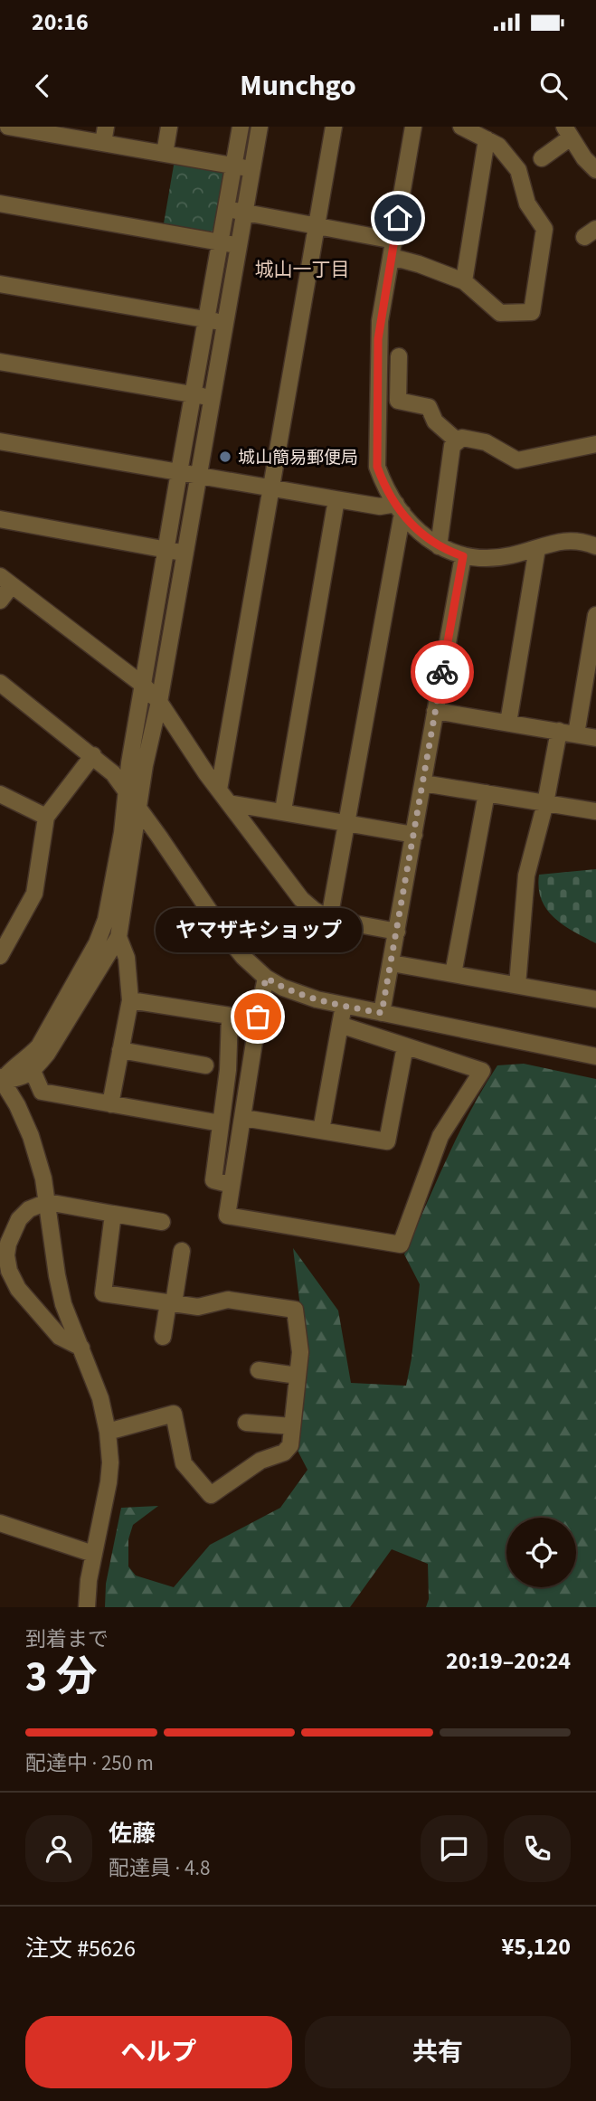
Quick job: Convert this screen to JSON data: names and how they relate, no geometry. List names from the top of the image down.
{
  "districts": ["城山一丁目"],
  "places": ["城山簡易郵便局", "ヤマザキショップ"],
  "page": {
    "status": "20:16",
    "header": "Munchgo",
    "bubble": "ヤマザキショップ",
    "heading": ["3 分", "到着まで", "20:19–20:24"],
    "panel": [
      "佐藤",
      "配達員 · 4.8",
      "注文 #5626",
      "¥5,120"
    ],
    "bar": "配達中 · 250 m",
    "buttons": ["ヘルプ", "共有"]
  }
}
